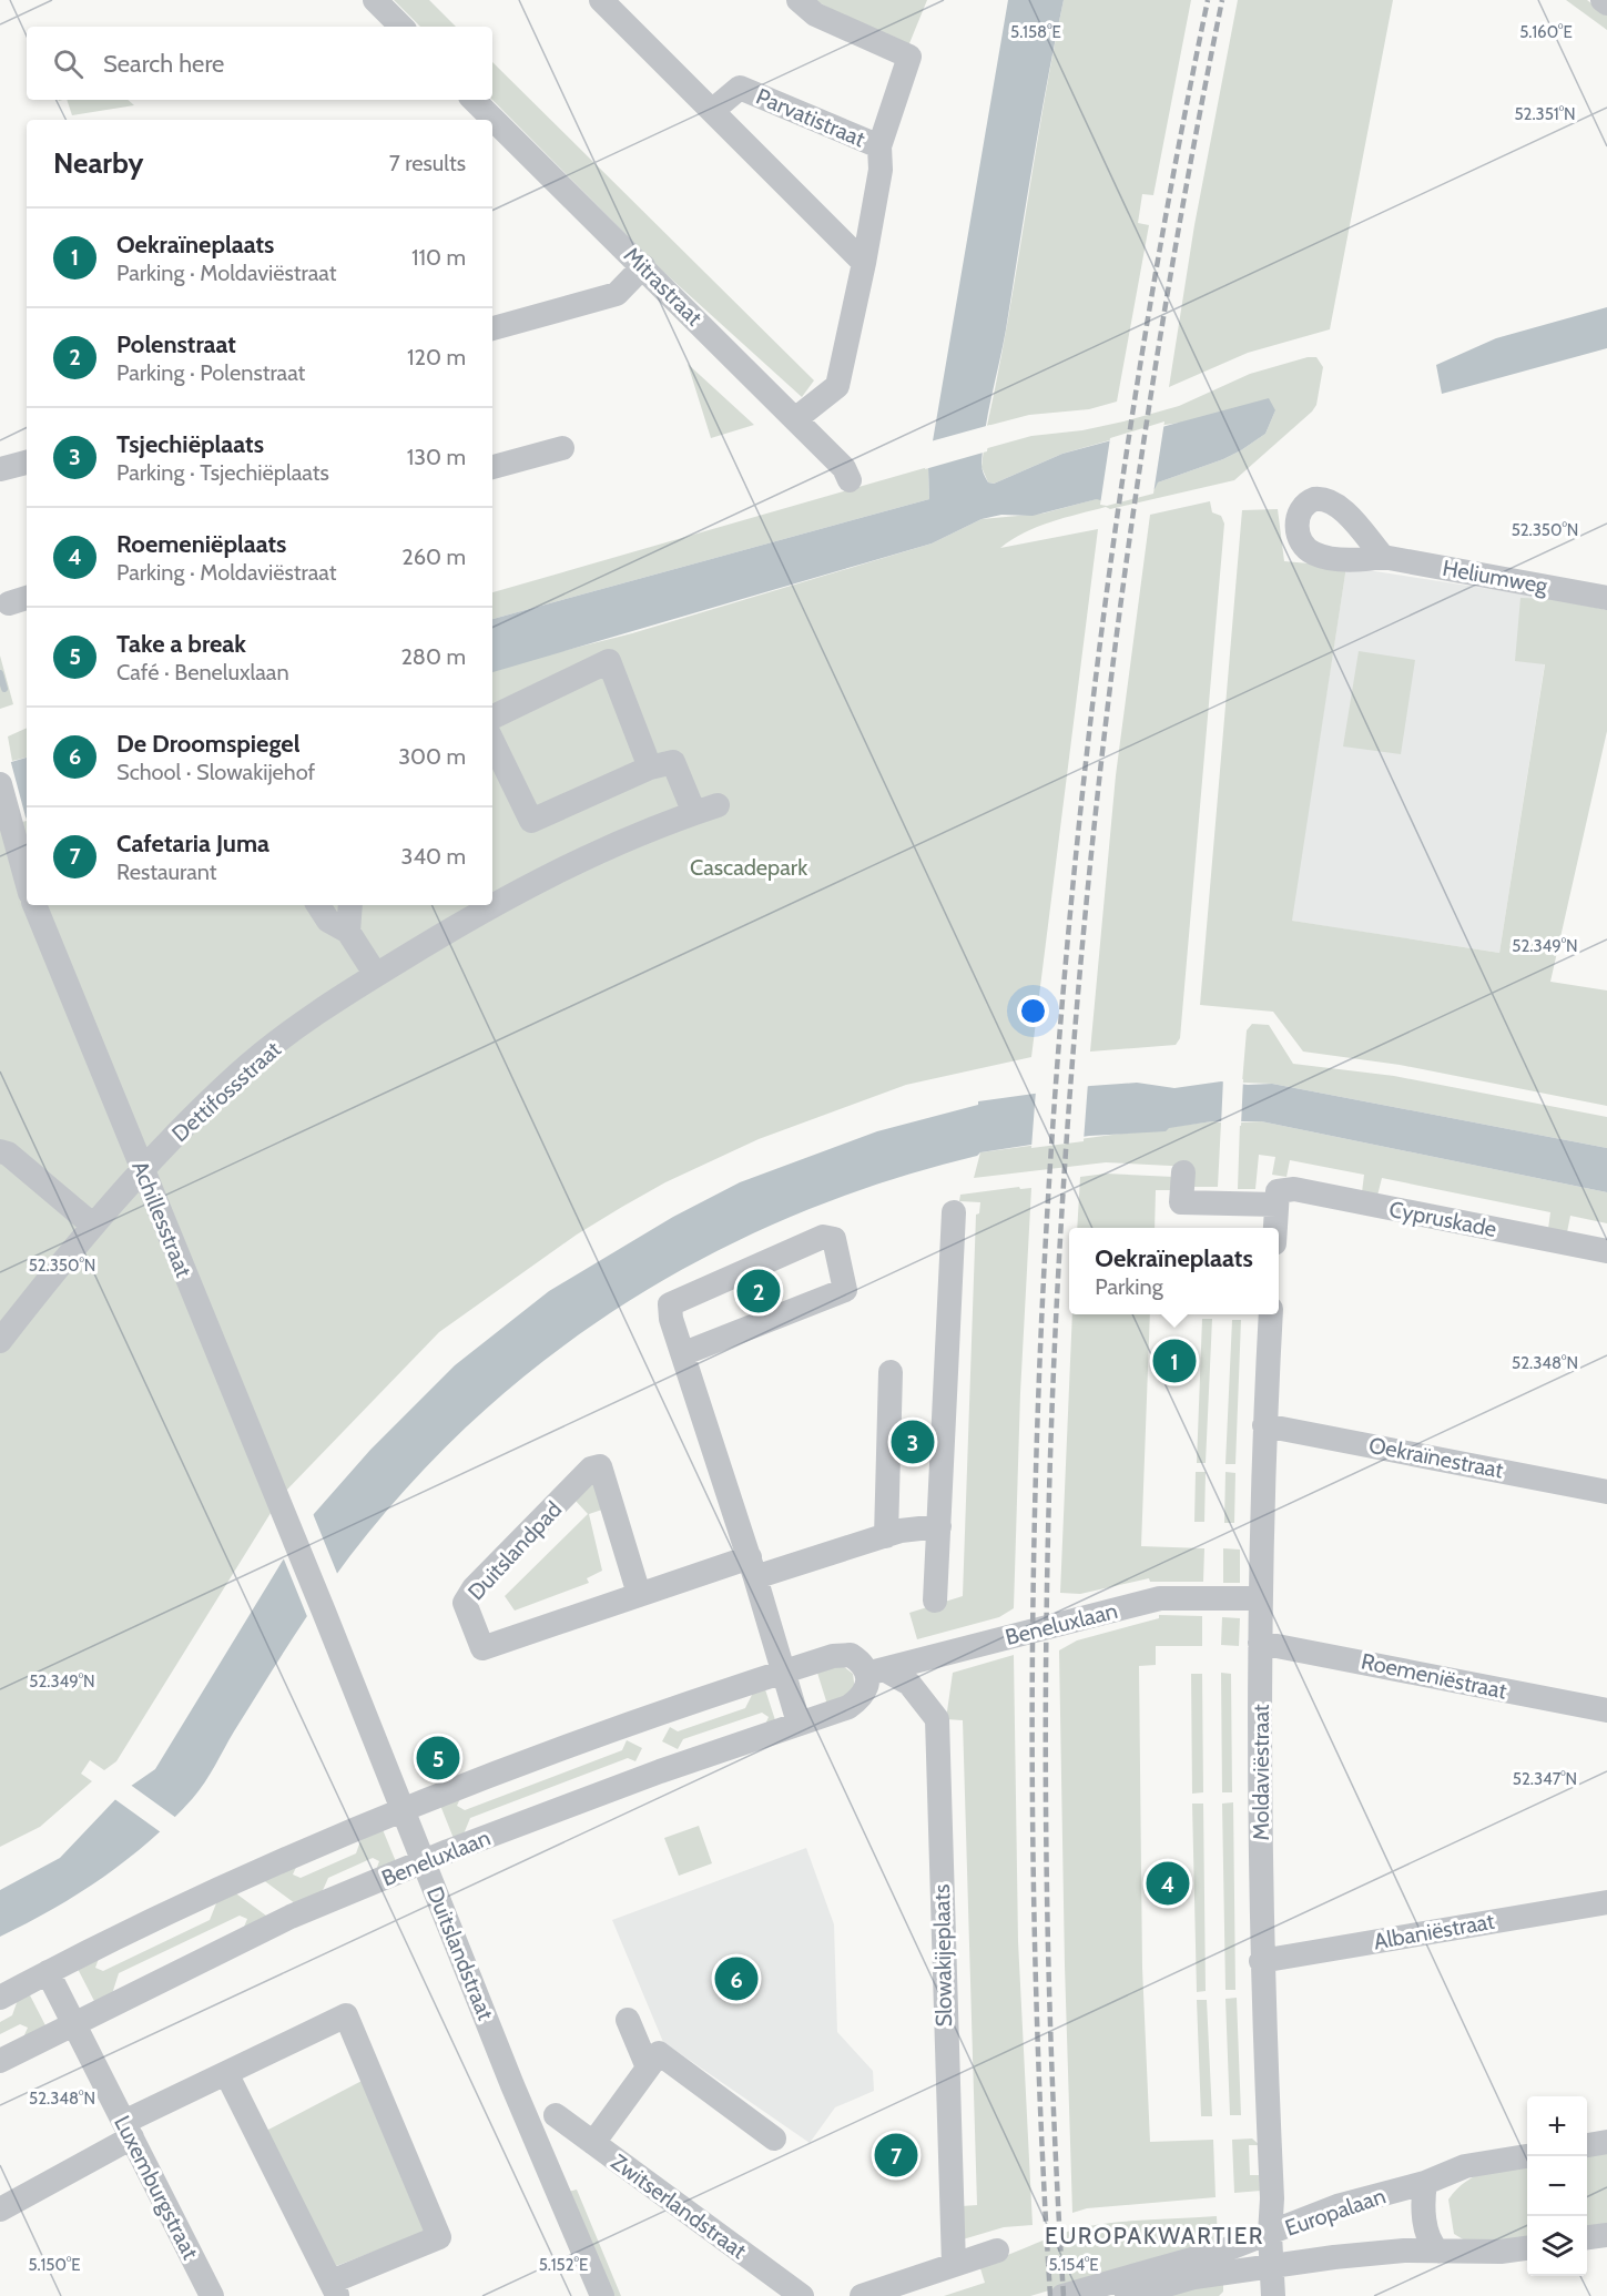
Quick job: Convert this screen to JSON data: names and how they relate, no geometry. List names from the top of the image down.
{
  "streets": {
    "street": [
      "Parvatistraat",
      "Mitrastraat",
      "Heliumweg",
      "Dettifossstraat",
      "Achillesstraat",
      "Cypruskade",
      "Oekraïnestraat",
      "Duitslandpad",
      "Beneluxlaan",
      "Roemeniëstraat",
      "Moldaviëstraat",
      "Albaniëstraat",
      "Duitslandstraat",
      "Slowakijeplaats",
      "Luxemburgstraat",
      "Zwitserlandstraat",
      "Europalaan"
    ]
  },
  "crossings": [
    ["Parvatistraat", "Mitrastraat"],
    ["Dettifossstraat", "Achillesstraat"],
    ["Achillesstraat", "Duitslandstraat"],
    ["Oekraïnestraat", "Moldaviëstraat"],
    ["Beneluxlaan", "Moldaviëstraat"],
    ["Beneluxlaan", "Duitslandstraat"],
    ["Beneluxlaan", "Slowakijeplaats"],
    ["Beneluxlaan", "Luxemburgstraat"],
    ["Roemeniëstraat", "Moldaviëstraat"],
    ["Moldaviëstraat", "Albaniëstraat"],
    ["Moldaviëstraat", "Europalaan"]
  ],
  "districts": ["EUROPAKWARTIER"],
  "parks": ["Cascadepark"],
  "page": {
    "search": "Search here",
    "heading": ["Nearby", "7 results"],
    "list": [
      {
        "mark": "1",
        "name": "Oekraïneplaats",
        "note": "Parking · Moldaviëstraat",
        "value": "110 m"
      },
      {
        "mark": "2",
        "name": "Polenstraat",
        "note": "Parking · Polenstraat",
        "value": "120 m"
      },
      {
        "mark": "3",
        "name": "Tsjechiëplaats",
        "note": "Parking · Tsjechiëplaats",
        "value": "130 m"
      },
      {
        "mark": "4",
        "name": "Roemeniëplaats",
        "note": "Parking · Moldaviëstraat",
        "value": "260 m"
      },
      {
        "mark": "5",
        "name": "Take a break",
        "note": "Café · Beneluxlaan",
        "value": "280 m"
      },
      {
        "mark": "6",
        "name": "De Droomspiegel",
        "note": "School · Slowakijehof",
        "value": "300 m"
      },
      {
        "mark": "7",
        "name": "Cafetaria Juma",
        "note": "Restaurant",
        "value": "340 m"
      }
    ],
    "popup": ["Oekraïneplaats", "Parking"],
    "pins": [
      "2",
      "1",
      "3",
      "5",
      "4",
      "6",
      "7"
    ],
    "map_buttons": ["+", "−"]
  },
  "coordinates": [
    "5.158°E",
    "5.160°E",
    "52.351°N",
    "52.350°N",
    "52.349°N",
    "52.348°N",
    "52.347°N",
    "5.150°E",
    "5.152°E",
    "5.154°E"
  ]
}
